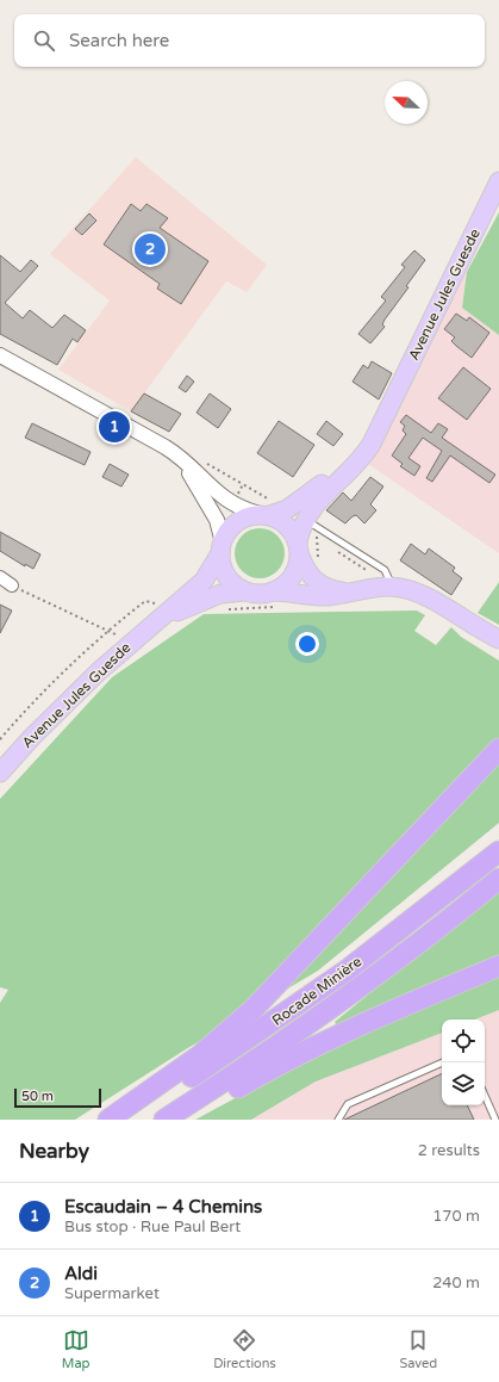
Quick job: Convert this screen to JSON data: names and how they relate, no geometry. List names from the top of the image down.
{
  "streets": {
    "highway": ["Rocade Minière"],
    "main road": ["Avenue Jules Guesde"]
  },
  "scale_bar": "50 m",
  "north": "top left",
  "page": {
    "search": "Search here",
    "pins": ["2", "1"],
    "scale": "50 m",
    "heading": ["Nearby", "2 results"],
    "list": [
      {
        "mark": "1",
        "name": "Escaudain – 4 Chemins",
        "note": "Bus stop · Rue Paul Bert",
        "value": "170 m"
      },
      {
        "mark": "2",
        "name": "Aldi",
        "note": "Supermarket",
        "value": "240 m"
      }
    ],
    "nav": ["Map", "Directions", "Saved"]
  }
}
